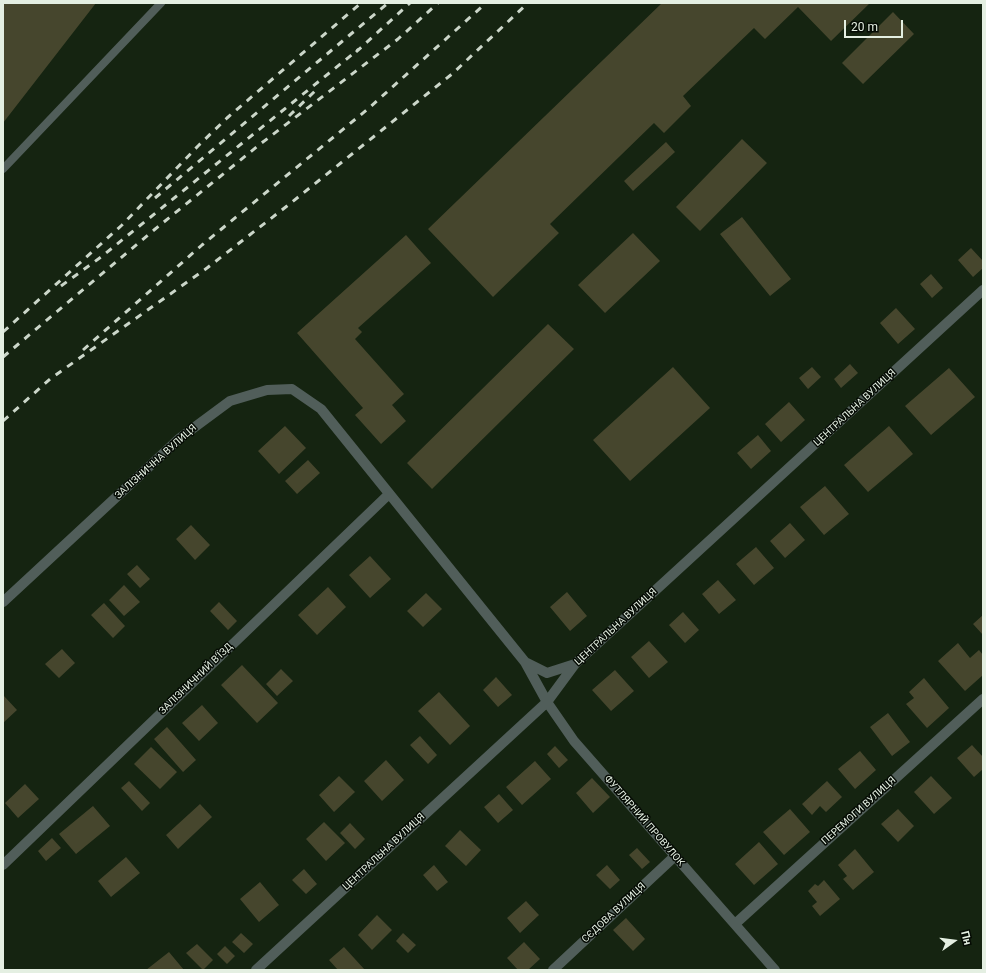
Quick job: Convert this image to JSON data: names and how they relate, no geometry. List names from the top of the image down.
{
  "streets": {
    "street": [
      "ЦЕНТРАЛЬНА ВУЛИЦЯ",
      "ЗАЛІЗНИЧНА ВУЛИЦЯ",
      "ЗАЛІЗНИЧНИЙ В’ЇЗД",
      "ПЕРЕМОГИ ВУЛИЦЯ",
      "ФУТЛЯРНИЙ ПРОВУЛОК",
      "СЄДОВА ВУЛИЦЯ"
    ]
  },
  "crossings": [
    ["ЦЕНТРАЛЬНА ВУЛИЦЯ", "ФУТЛЯРНИЙ ПРОВУЛОК"],
    ["ЗАЛІЗНИЧНА ВУЛИЦЯ", "ЗАЛІЗНИЧНИЙ В’ЇЗД"],
    ["ЗАЛІЗНИЧНА ВУЛИЦЯ", "ФУТЛЯРНИЙ ПРОВУЛОК"],
    ["ПЕРЕМОГИ ВУЛИЦЯ", "ФУТЛЯРНИЙ ПРОВУЛОК"],
    ["ФУТЛЯРНИЙ ПРОВУЛОК", "СЄДОВА ВУЛИЦЯ"]
  ],
  "scale_bar": "20 m",
  "north": "right"
}
